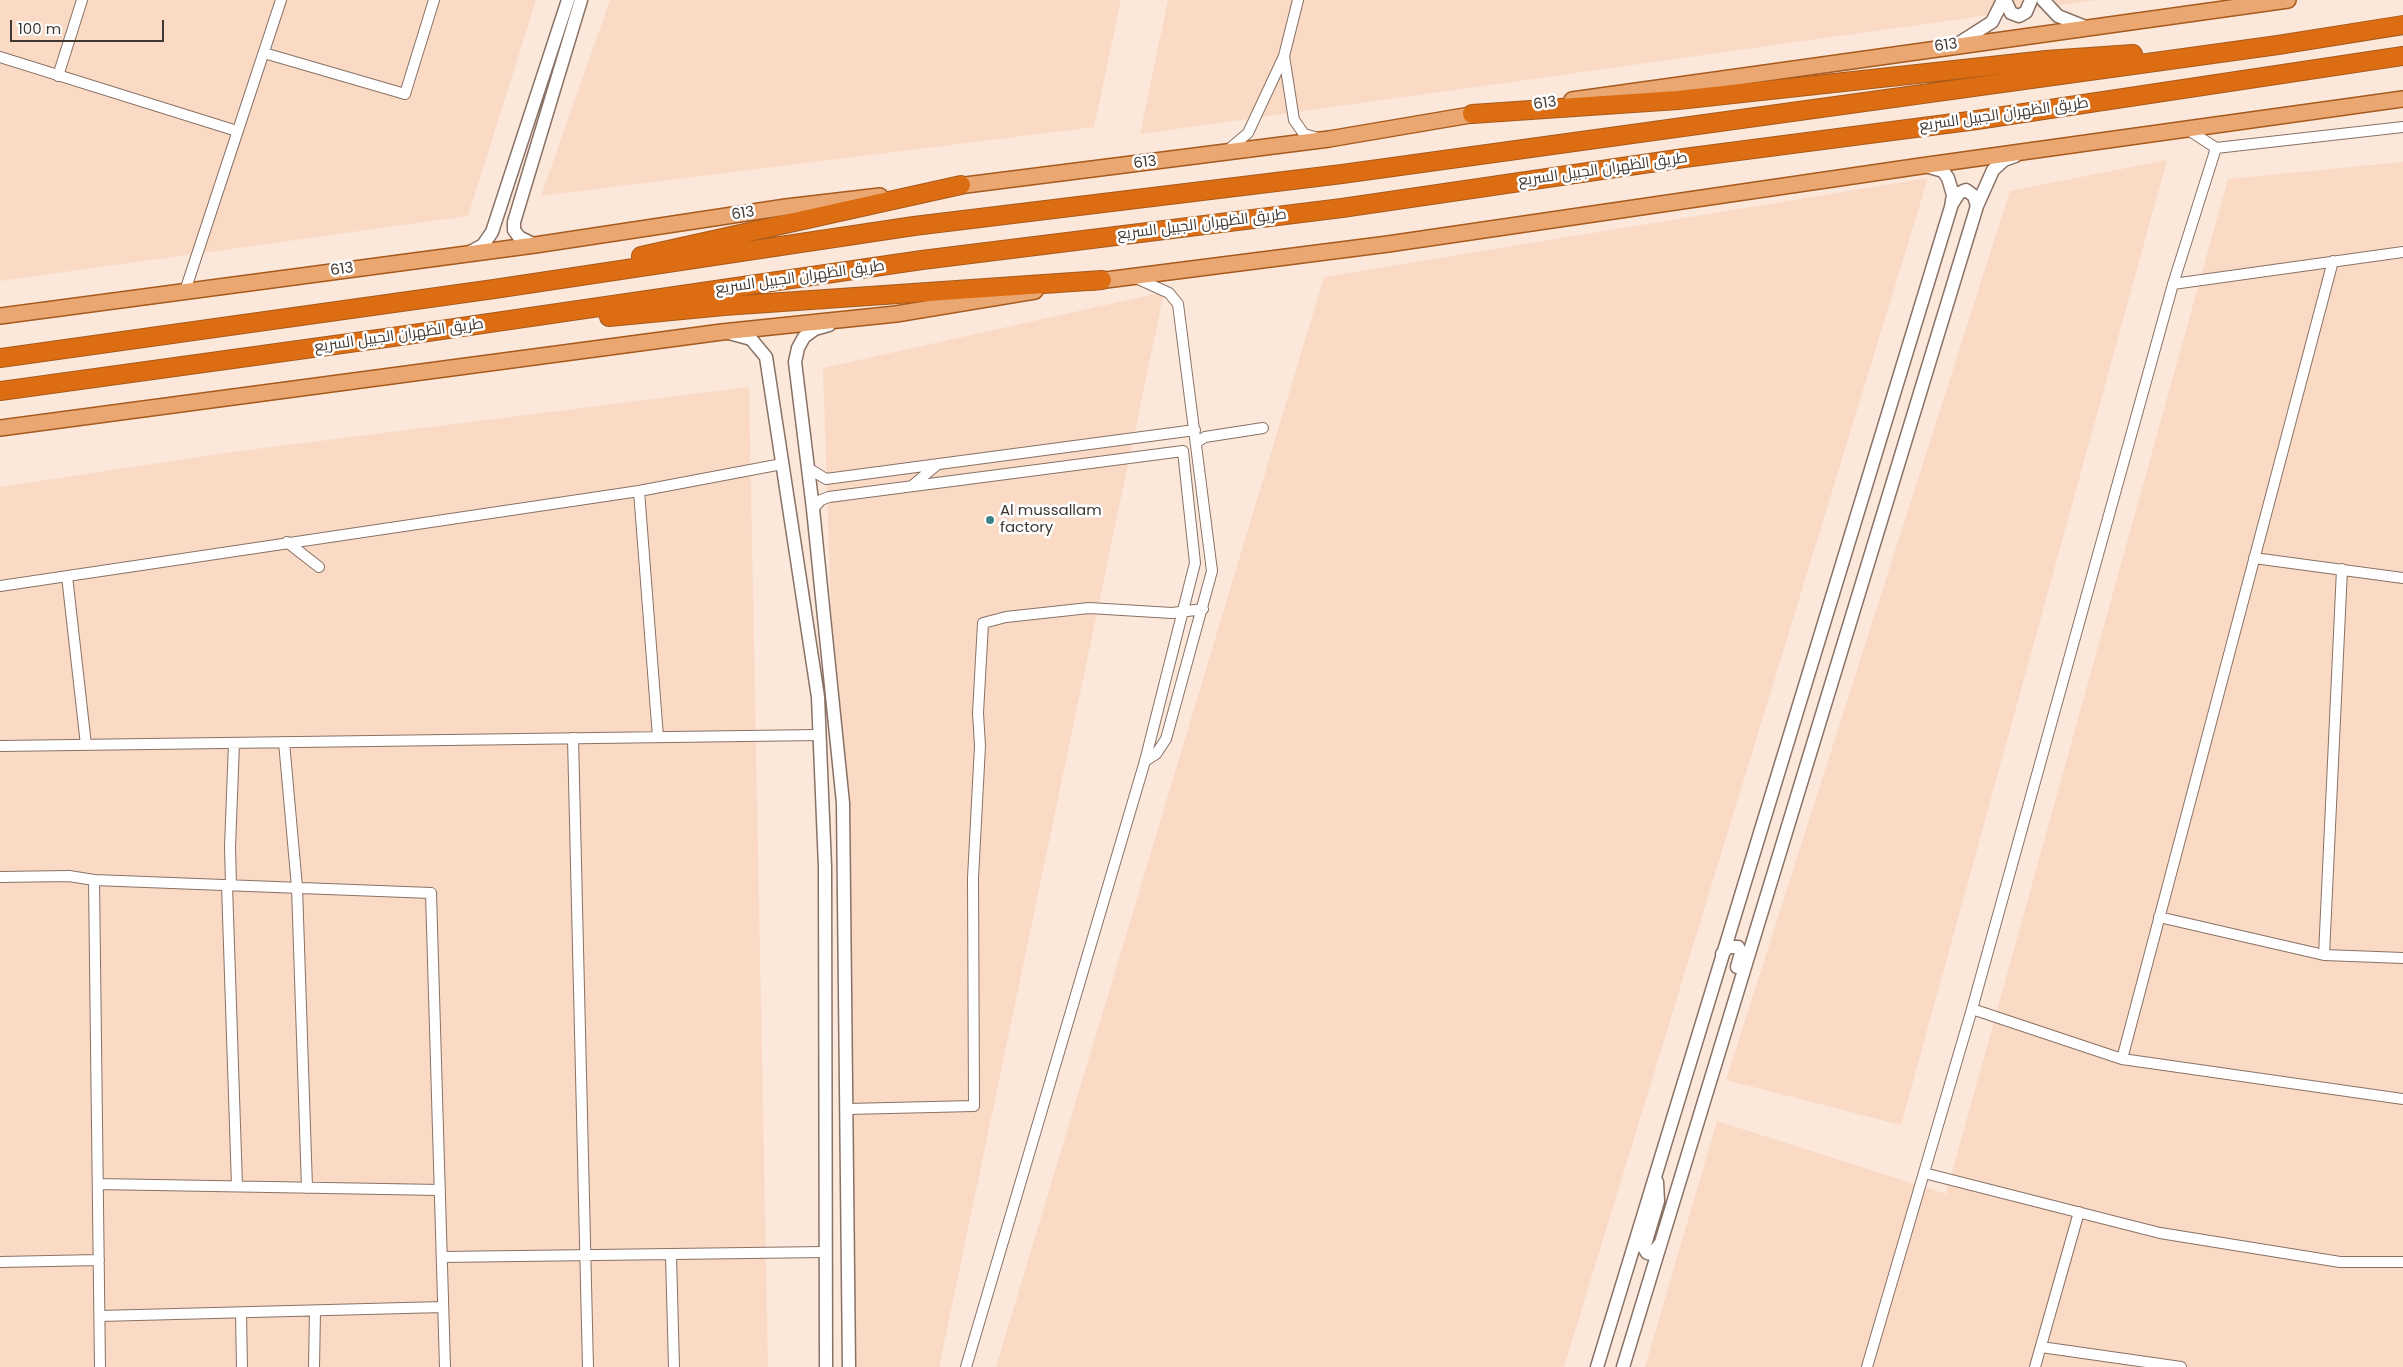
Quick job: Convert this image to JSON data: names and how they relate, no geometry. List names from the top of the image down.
{
  "streets": {
    "highway": ["طريق الظهران الجبيل السريع"],
    "main road": ["613"]
  },
  "places": ["Al mussallam factory"],
  "scale_bar": "100 m"
}
